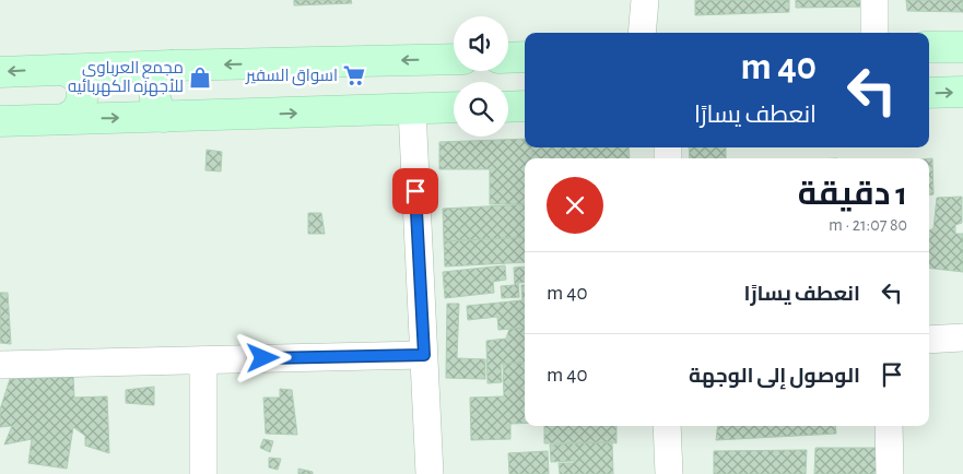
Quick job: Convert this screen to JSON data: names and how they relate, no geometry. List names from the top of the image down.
{
  "places": {
    "supermarket": ["اسواق السفير"],
    "shop": ["مجمع العرباوي للأجهزه الكهربائيه"]
  },
  "page": {
    "turn": ["40 m", "انعطف يسارًا"],
    "heading": ["1 دقيقة", "80 m · 21:07"],
    "list": [
      {
        "name": "انعطف يسارًا",
        "value": "40 m"
      },
      {
        "name": "الوصول إلى الوجهة",
        "value": "40 m"
      }
    ]
  }
}
